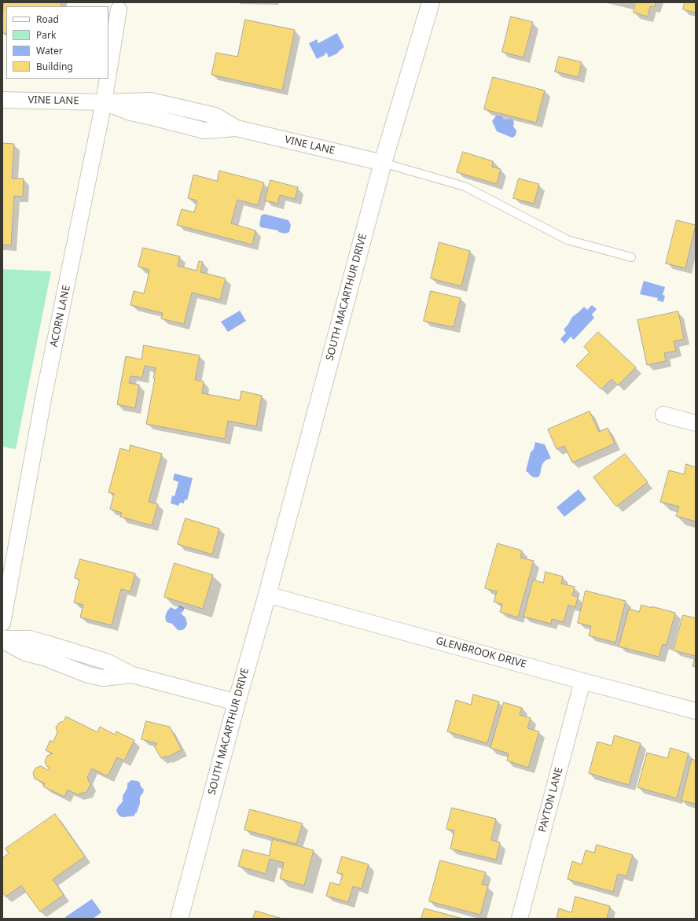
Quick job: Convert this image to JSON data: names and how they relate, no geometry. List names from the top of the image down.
{
  "streets": {
    "street": [
      "VINE LANE",
      "SOUTH MACARTHUR DRIVE",
      "ACORN LANE",
      "GLENBROOK DRIVE",
      "PAYTON LANE"
    ]
  },
  "crossings": [
    ["VINE LANE", "SOUTH MACARTHUR DRIVE"],
    ["VINE LANE", "ACORN LANE"],
    ["SOUTH MACARTHUR DRIVE", "GLENBROOK DRIVE"],
    ["GLENBROOK DRIVE", "PAYTON LANE"]
  ],
  "legend": [
    "Road",
    "Park",
    "Water",
    "Building"
  ]
}
